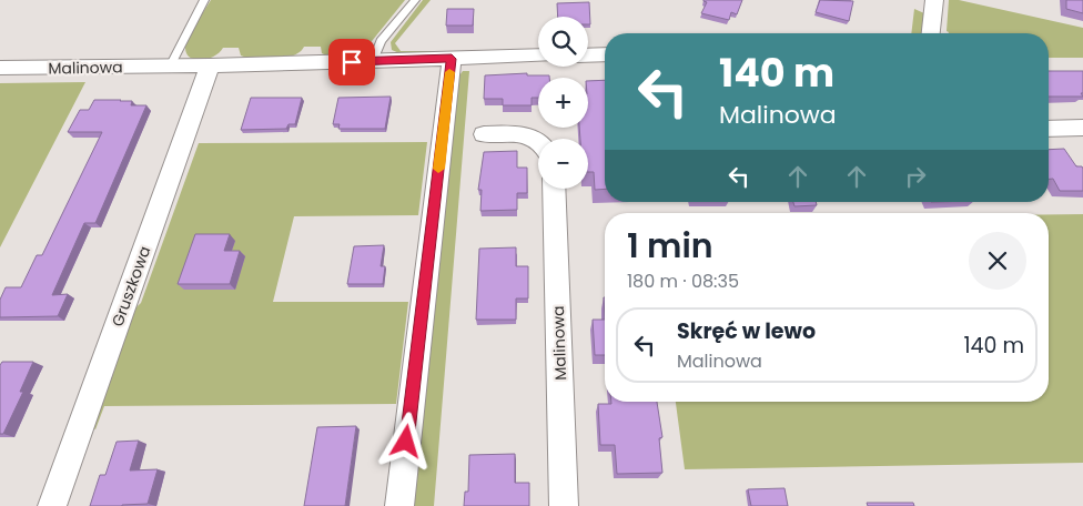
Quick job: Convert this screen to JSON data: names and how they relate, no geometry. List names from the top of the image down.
{
  "streets": {
    "street": ["Malinowa", "Gruszkowa"]
  },
  "crossings": [
    ["Malinowa", "Gruszkowa"]
  ],
  "page": {
    "map_buttons": ["+", "−"],
    "turn": ["140 m", "Malinowa"],
    "heading": ["1 min", "180 m · 08:35"],
    "list": [
      {
        "name": "Skręć w lewo",
        "note": "Malinowa",
        "value": "140 m"
      }
    ]
  }
}
